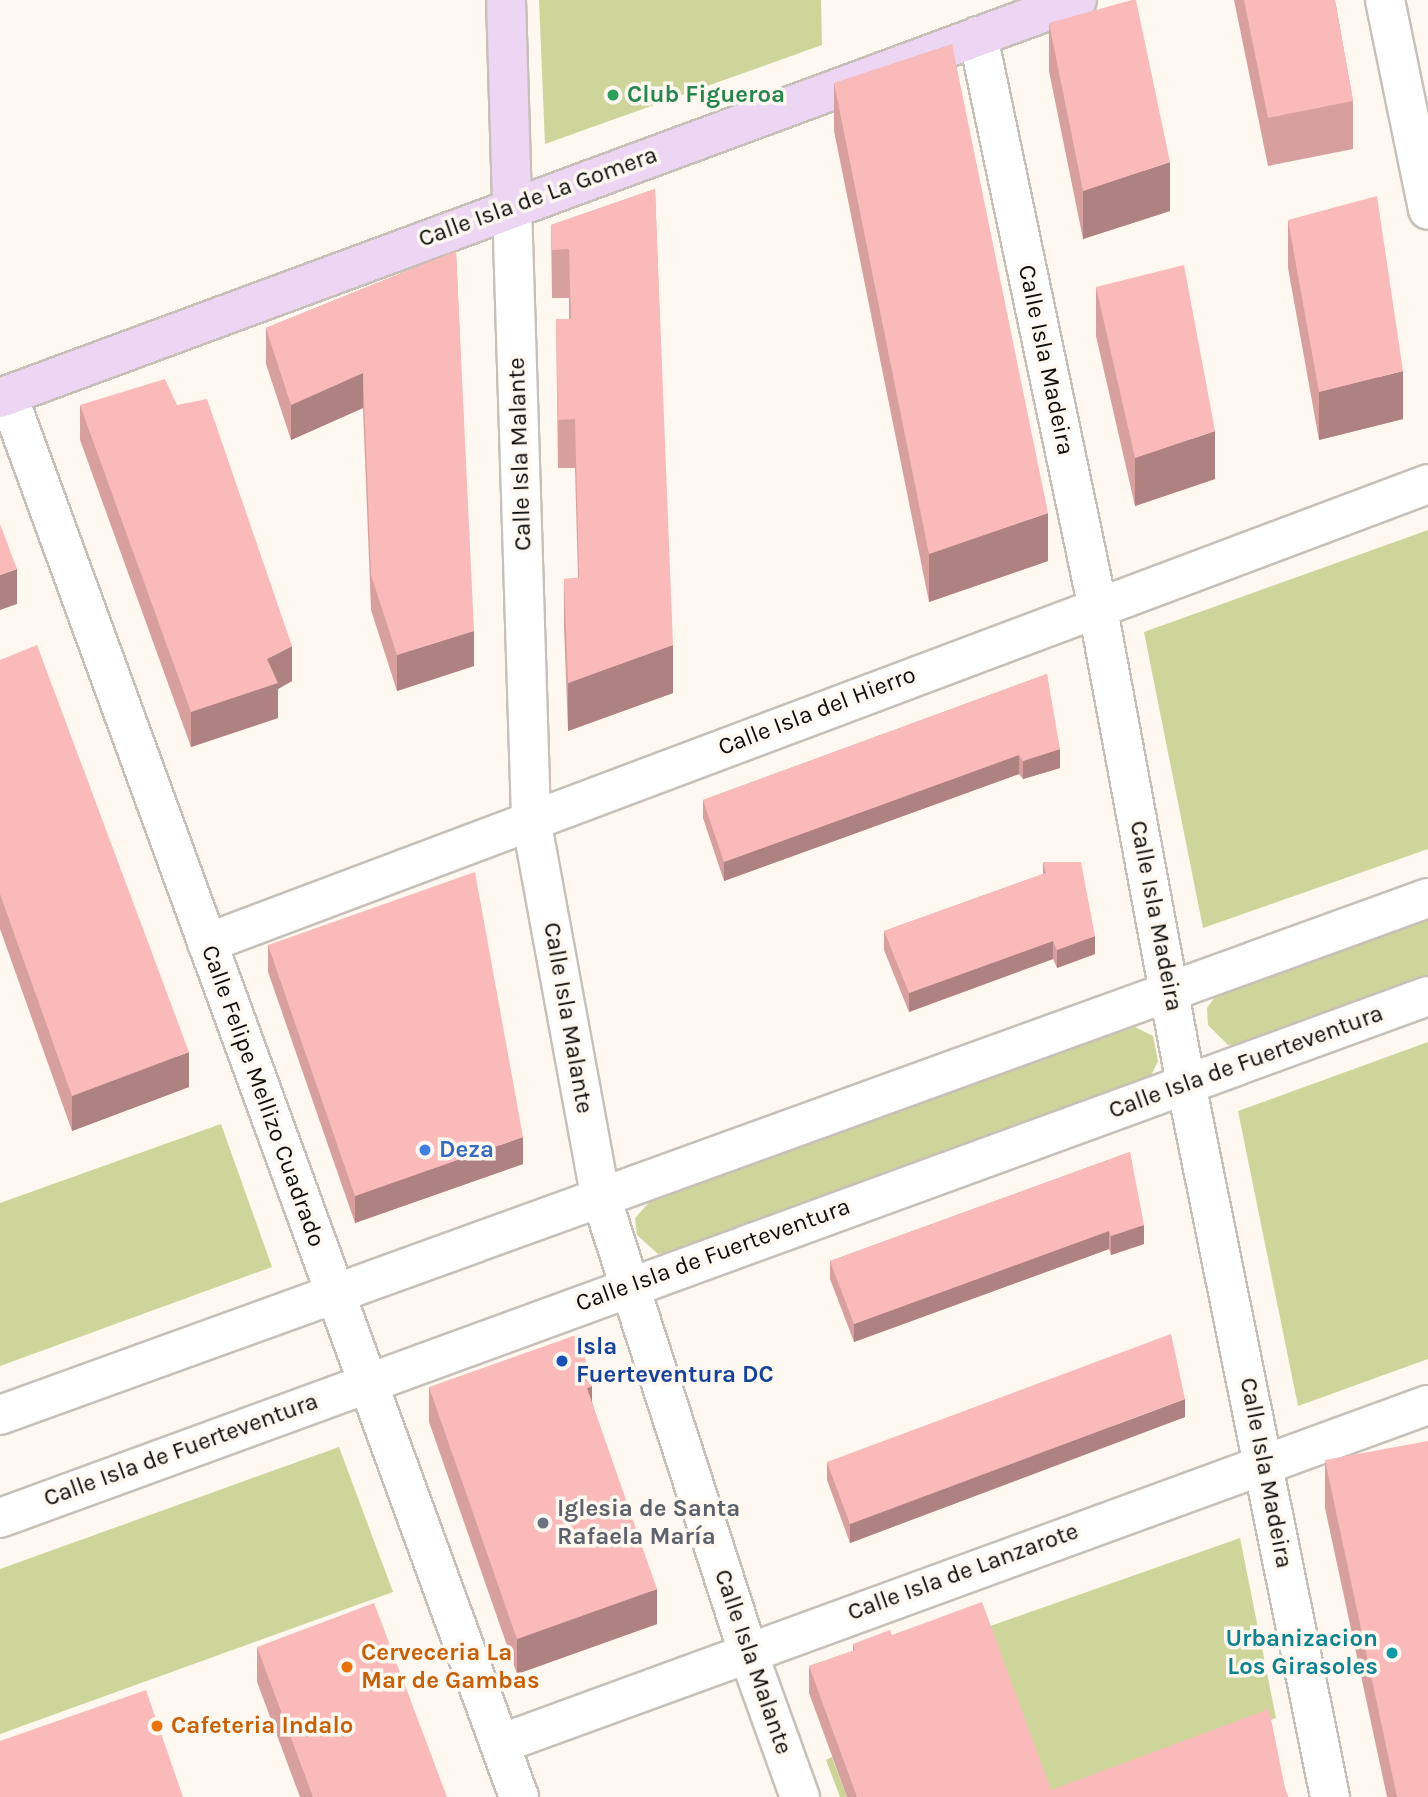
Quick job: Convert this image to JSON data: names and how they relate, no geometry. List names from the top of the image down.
{
  "streets": {
    "main road": ["Calle Isla de La Gomera"],
    "street": [
      "Calle Isla Madeira",
      "Calle Isla Malante",
      "Calle Isla del Hierro",
      "Calle Isla de Fuerteventura",
      "Calle Felipe Mellizo Cuadrado",
      "Calle Isla de Lanzarote"
    ]
  },
  "crossings": [
    ["Calle Isla de La Gomera", "Calle Isla Madeira"],
    ["Calle Isla de La Gomera", "Calle Isla Malante"],
    ["Calle Isla de La Gomera", "Calle Felipe Mellizo Cuadrado"],
    ["Calle Isla Madeira", "Calle Isla del Hierro"],
    ["Calle Isla Madeira", "Calle Isla de Fuerteventura"],
    ["Calle Isla Madeira", "Calle Isla de Lanzarote"],
    ["Calle Isla Malante", "Calle Isla del Hierro"],
    ["Calle Isla Malante", "Calle Isla de Fuerteventura"],
    ["Calle Isla Malante", "Calle Isla de Lanzarote"],
    ["Calle Isla del Hierro", "Calle Felipe Mellizo Cuadrado"],
    ["Calle Isla de Fuerteventura", "Calle Felipe Mellizo Cuadrado"],
    ["Calle Felipe Mellizo Cuadrado", "Calle Isla de Lanzarote"]
  ],
  "places": [
    "Club Figueroa",
    "Deza",
    "Isla Fuerteventura DC",
    "Iglesia de Santa Rafaela María",
    "Urbanizacion Los Girasoles",
    "Cerveceria La Mar de Gambas",
    "Cafeteria Indalo"
  ]
}
